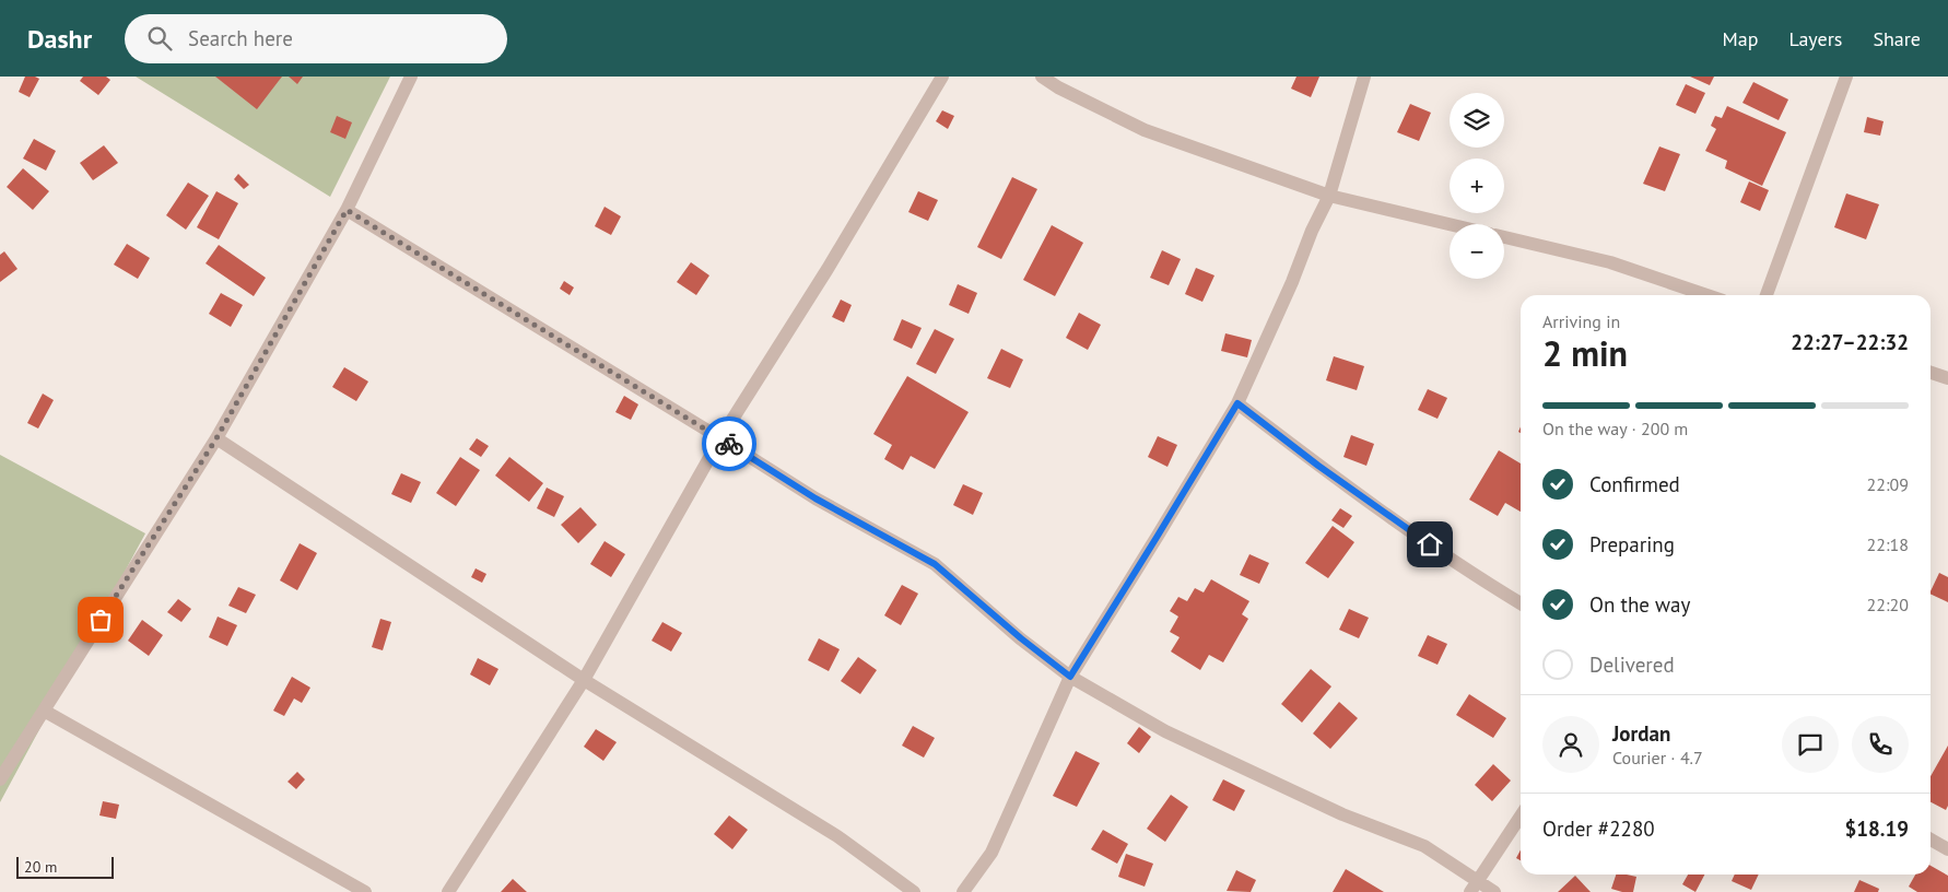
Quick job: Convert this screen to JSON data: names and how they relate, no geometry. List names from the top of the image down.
{
  "scale_bar": "20 m",
  "page": {
    "header": "Dashr",
    "search": "Search here",
    "nav": ["Map", "Layers", "Share"],
    "map_buttons": ["+", "−"],
    "heading": ["2 min", "Arriving in", "22:27–22:32"],
    "panel": [
      "Jordan",
      "Courier · 4.7",
      "Order #2280",
      "$18.19"
    ],
    "bar": "On the way · 200 m",
    "list": [
      ["Confirmed", "22:09"],
      ["Preparing", "22:18"],
      ["On the way", "22:20"],
      "Delivered"
    ],
    "scale": "20 m"
  }
}
